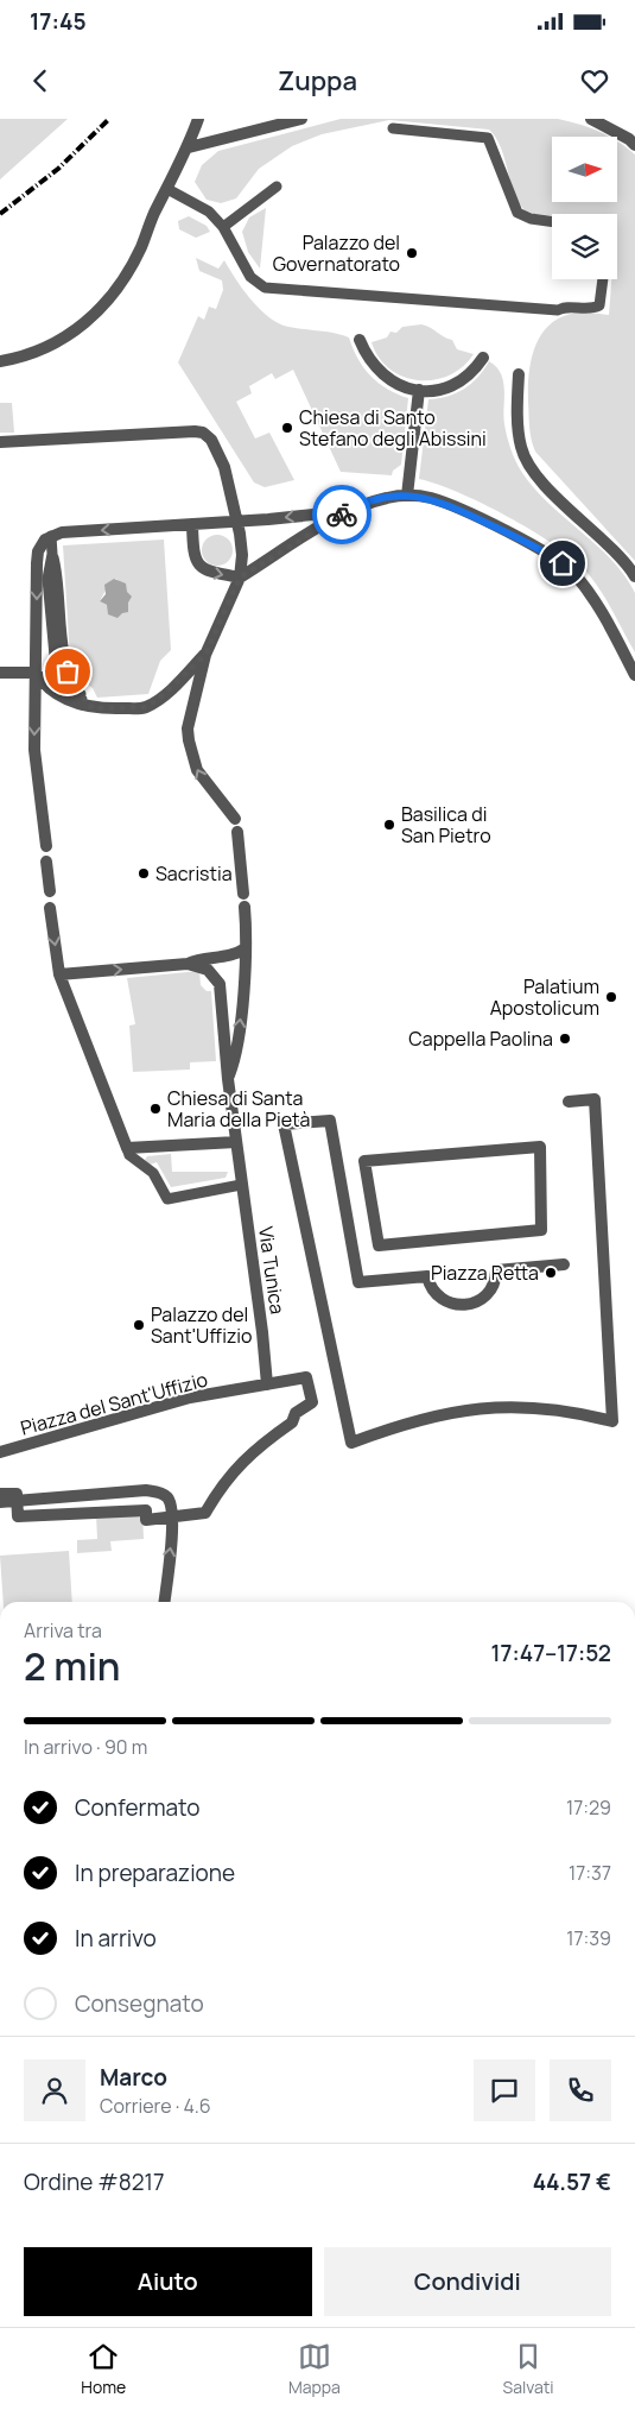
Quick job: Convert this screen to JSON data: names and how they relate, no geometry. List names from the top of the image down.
{
  "streets": {
    "street": ["Via Tunica", "Piazza del Sant'Uffizio"]
  },
  "crossings": [
    ["Via Tunica", "Piazza del Sant'Uffizio"]
  ],
  "places": [
    "Palazzo del Governatorato",
    "Chiesa di Santo Stefano degli Abissini",
    "Basilica di San Pietro",
    "Sacristia",
    "Palatium Apostolicum",
    "Cappella Paolina",
    "Chiesa di Santa Maria della Pietà",
    "Piazza Retta",
    "Palazzo del Sant'Uffizio"
  ],
  "north": "right",
  "page": {
    "status": "17:45",
    "header": "Zuppa",
    "heading": ["2 min", "Arriva tra", "17:47–17:52"],
    "panel": [
      "Marco",
      "Corriere · 4.6",
      "Ordine #8217",
      "44.57 €"
    ],
    "bar": "In arrivo · 90 m",
    "list": [
      ["Confermato", "17:29"],
      ["In preparazione", "17:37"],
      ["In arrivo", "17:39"],
      "Consegnato"
    ],
    "buttons": ["Aiuto", "Condividi"],
    "tabs": ["Home", "Mappa", "Salvati"]
  }
}
